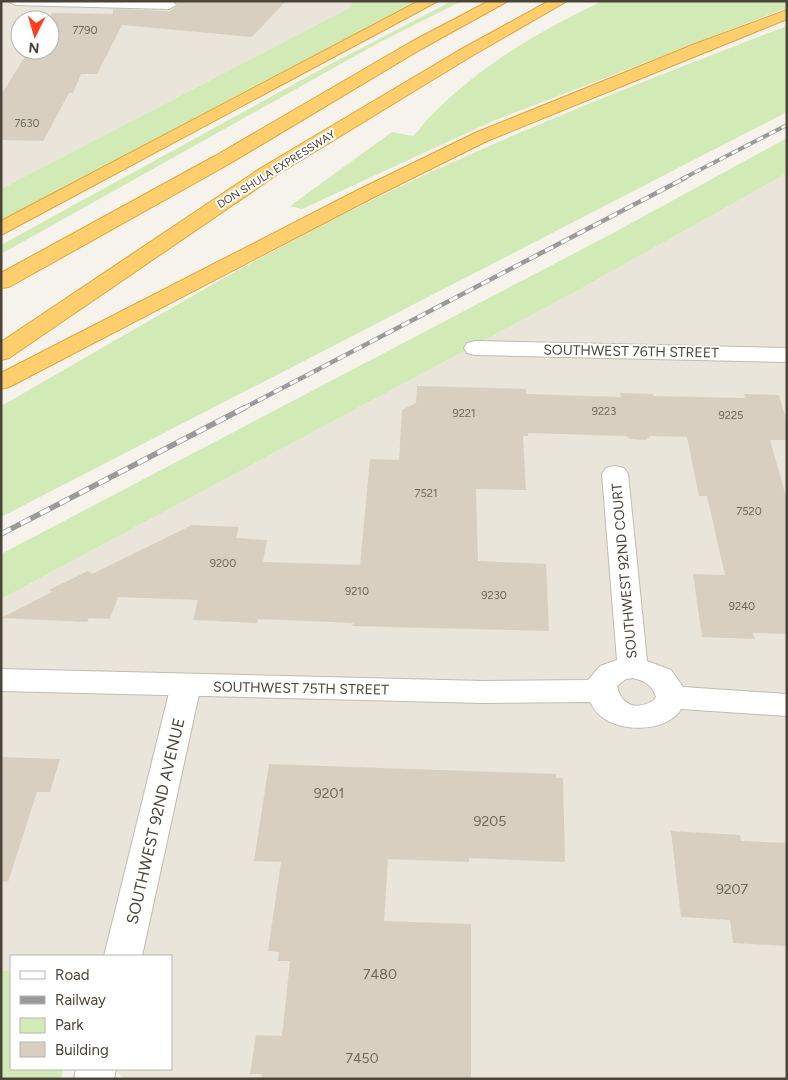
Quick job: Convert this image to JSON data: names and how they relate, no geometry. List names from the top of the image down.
{
  "streets": {
    "highway": ["DON SHULA EXPRESSWAY"],
    "street": [
      "SOUTHWEST 76TH STREET",
      "SOUTHWEST 92ND COURT",
      "SOUTHWEST 75TH STREET",
      "SOUTHWEST 92ND AVENUE"
    ]
  },
  "crossings": [
    ["SOUTHWEST 92ND COURT", "SOUTHWEST 75TH STREET"],
    ["SOUTHWEST 75TH STREET", "SOUTHWEST 92ND AVENUE"]
  ],
  "house_numbers": [
    "7790",
    "7630",
    "9223",
    "9221",
    "9225",
    "7521",
    "7520",
    "9200",
    "9210",
    "9230",
    "9240",
    "9201",
    "9205",
    "9207",
    "7480",
    "7450"
  ],
  "legend": [
    "Road",
    "Railway",
    "Park",
    "Building"
  ],
  "north": "bottom"
}
